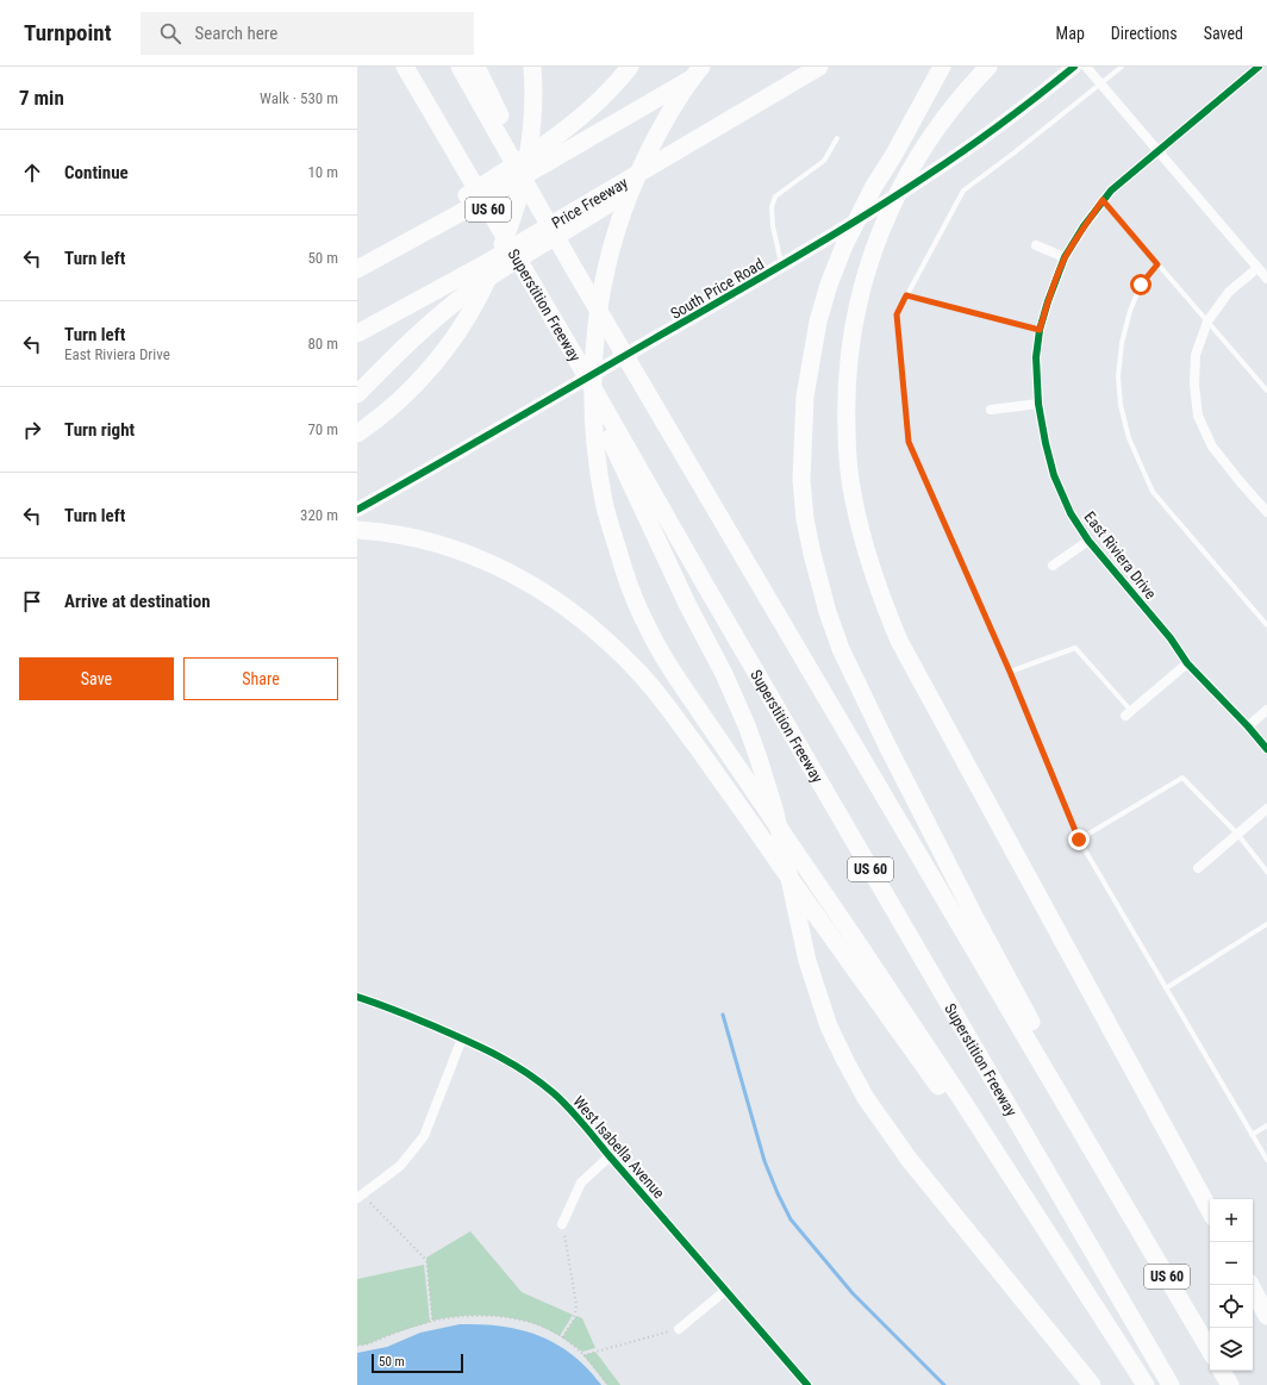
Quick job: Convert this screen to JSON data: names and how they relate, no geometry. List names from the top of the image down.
{
  "streets": {
    "highway": ["Price Freeway", "US 60", "Superstition Freeway"],
    "main road": ["South Price Road"],
    "street": ["East Riviera Drive", "West Isabella Avenue"]
  },
  "scale_bar": "50 m",
  "page": {
    "header": "Turnpoint",
    "search": "Search here",
    "nav": ["Map", "Directions", "Saved"],
    "heading": ["7 min", "Walk · 530 m"],
    "list": [
      ["Continue", "10 m"],
      ["Turn left", "50 m"],
      ["Turn left", "East Riviera Drive", "80 m"],
      ["Turn right", "70 m"],
      ["Turn left", "320 m"],
      "Arrive at destination"
    ],
    "buttons": ["Save", "Share"],
    "map_buttons": ["+", "−"],
    "scale": "50 m"
  }
}
